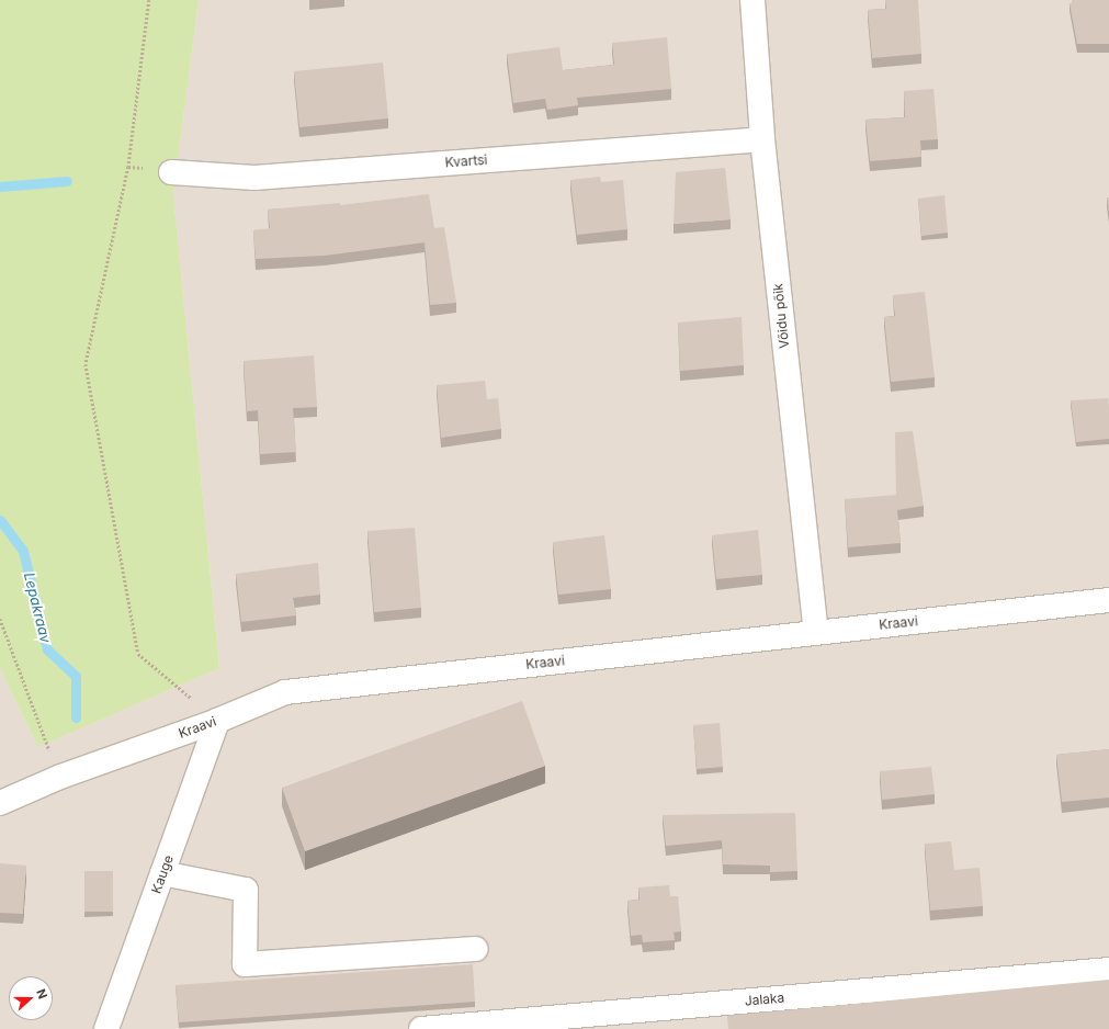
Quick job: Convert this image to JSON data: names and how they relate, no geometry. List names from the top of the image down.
{
  "streets": {
    "street": [
      "Kvartsi",
      "Võidu põik",
      "Kraavi",
      "Kauge",
      "Jalaka"
    ]
  },
  "crossings": [
    ["Kvartsi", "Võidu põik"],
    ["Võidu põik", "Kraavi"],
    ["Kraavi", "Kauge"]
  ],
  "water": ["Lepakraav"],
  "north": "right"
}
